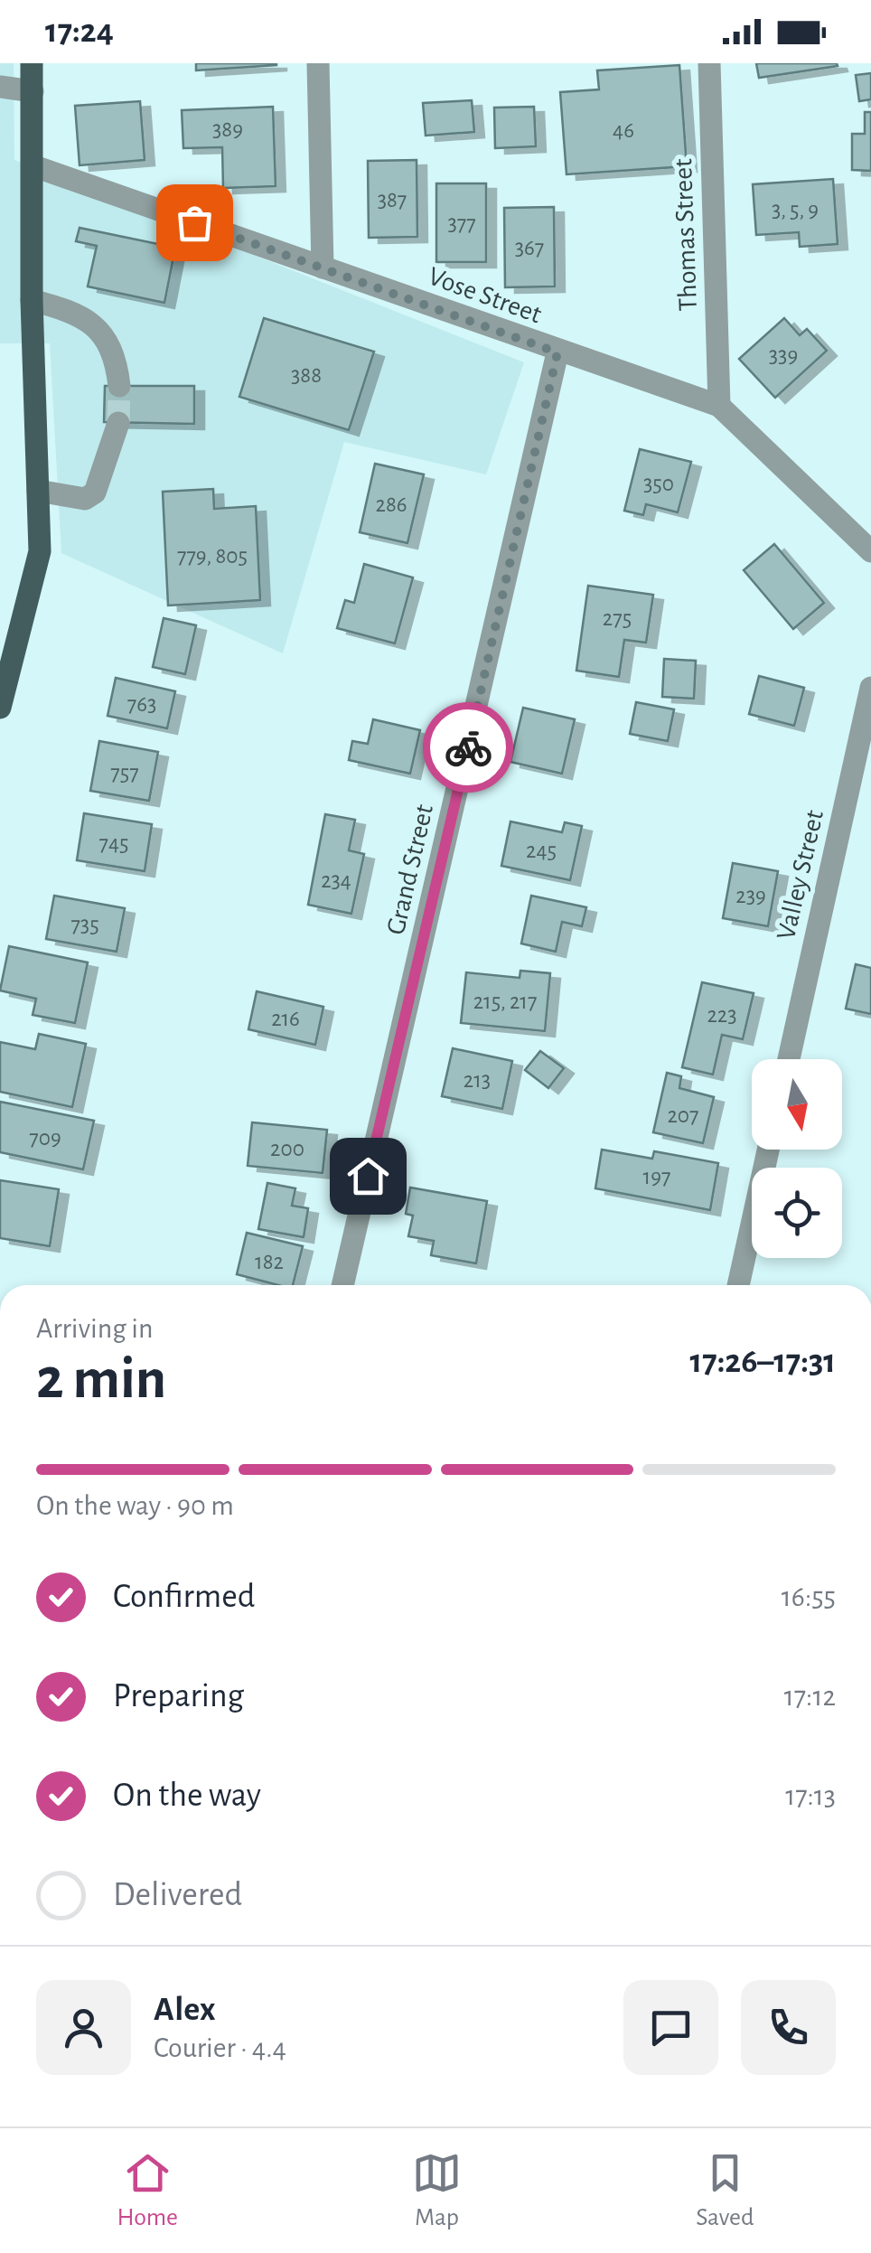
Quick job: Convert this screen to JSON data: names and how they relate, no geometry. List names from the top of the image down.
{
  "streets": {
    "street": [
      "Thomas Street",
      "Vose Street",
      "Grand Street",
      "Valley Street"
    ]
  },
  "crossings": [
    ["Thomas Street", "Vose Street"],
    ["Vose Street", "Grand Street"]
  ],
  "house_numbers": [
    "389",
    "46",
    "387",
    "3, 5, 9",
    "377",
    "367",
    "339",
    "388",
    "350",
    "286",
    "779, 805",
    "275",
    "763",
    "757",
    "745",
    "245",
    "234",
    "239",
    "735",
    "215, 217",
    "223",
    "216",
    "213",
    "207",
    "709",
    "200",
    "197",
    "182"
  ],
  "north": "bottom",
  "page": {
    "status": "17:24",
    "heading": ["2 min", "Arriving in", "17:26–17:31"],
    "panel": ["Alex", "Courier · 4.4"],
    "bar": "On the way · 90 m",
    "list": [
      ["Confirmed", "16:55"],
      ["Preparing", "17:12"],
      ["On the way", "17:13"],
      "Delivered"
    ],
    "tabs": ["Home", "Map", "Saved"]
  }
}
